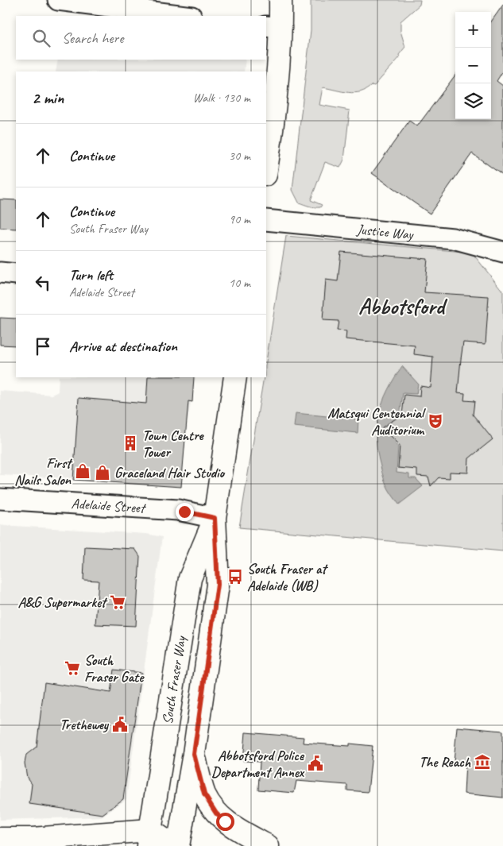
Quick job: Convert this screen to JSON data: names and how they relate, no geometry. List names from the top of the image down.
{
  "streets": {
    "main road": ["South Fraser Way"],
    "street": ["Justice Way", "Adelaide Street"]
  },
  "crossings": [
    ["Adelaide Street", "South Fraser Way"]
  ],
  "districts": ["Abbotsford"],
  "places": {
    "theatre": ["Matsqui Centennial Auditorium"],
    "building": ["Town Centre Tower"],
    "shop": ["First Nails Salon", "Graceland Hair Studio"],
    "bus stop": ["South Fraser at Adelaide (WB)"],
    "supermarket": ["A&G Supermarket", "South Fraser Gate"],
    "public building": ["Trethewey", "Abbotsford Police Department Annex"],
    "museum": ["The Reach"]
  },
  "page": {
    "map_buttons": ["+", "−"],
    "search": "Search here",
    "heading": ["2 min", "Walk · 130 m"],
    "list": [
      ["Continue", "30 m"],
      ["Continue", "South Fraser Way", "90 m"],
      ["Turn left", "Adelaide Street", "10 m"],
      "Arrive at destination"
    ]
  }
}
